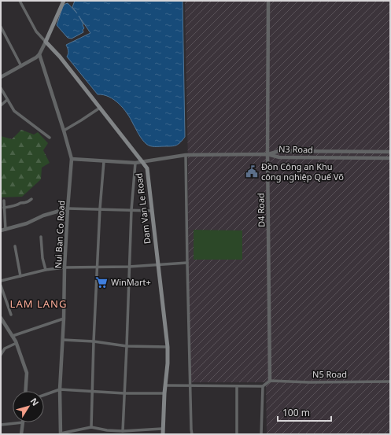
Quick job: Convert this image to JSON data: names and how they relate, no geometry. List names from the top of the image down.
{
  "streets": {
    "main road": ["Dam Van Le Road"],
    "street": [
      "N3 Road",
      "D4 Road",
      "Nui Ban Co Road",
      "N5 Road"
    ]
  },
  "crossings": [
    ["N3 Road", "D4 Road"],
    ["D4 Road", "N5 Road"]
  ],
  "districts": ["LAM LANG"],
  "places": {
    "public building": ["Đồn Công an Khu công nghiệp Quế Võ"],
    "supermarket": ["WinMart+"]
  },
  "scale_bar": "100 m",
  "north": "top right"
}
